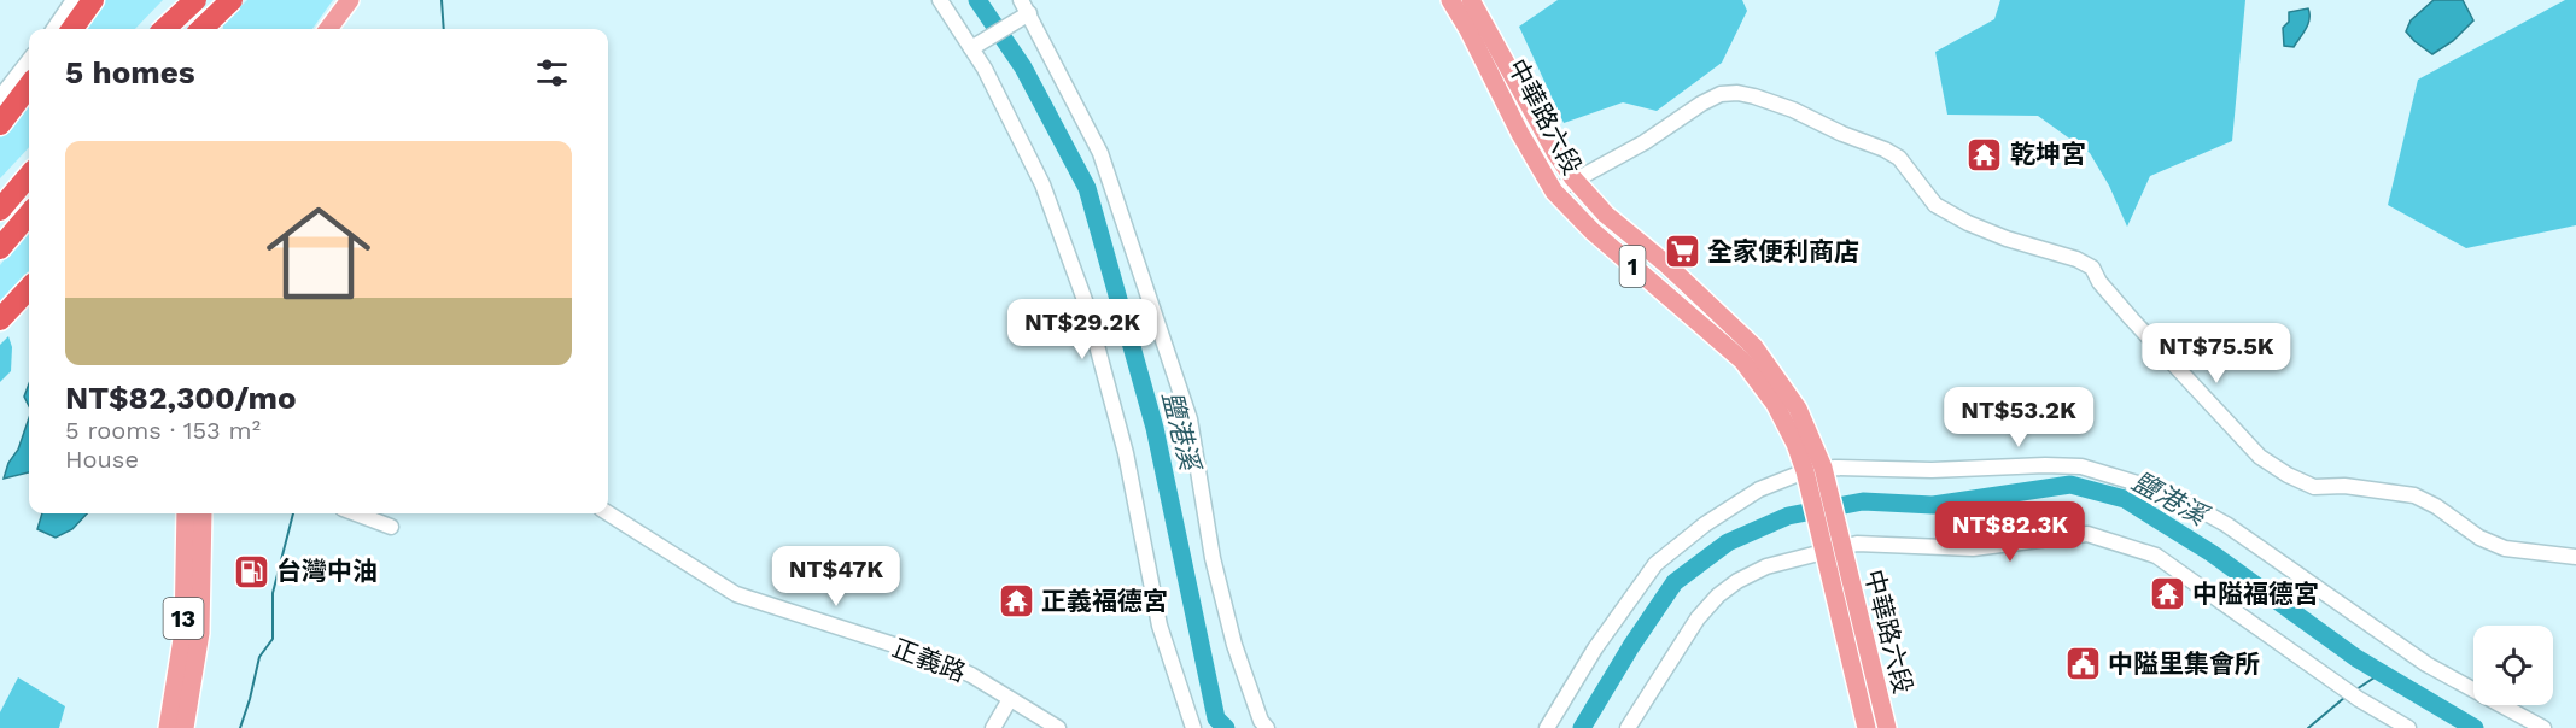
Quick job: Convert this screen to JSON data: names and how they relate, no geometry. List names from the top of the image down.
{
  "streets": {
    "main road": ["中華路六段", "1", "13"],
    "street": ["正義路"]
  },
  "crossings": [
    ["中華路六段", "1"]
  ],
  "water": ["鹽港溪"],
  "places": {
    "temple": ["乾坤宮", "中隘福德宮", "正義福德宮"],
    "supermarket": ["全家便利商店"],
    "fuel station": ["台灣中油"],
    "public building": ["中隘里集會所"]
  },
  "page": {
    "heading": "5 homes",
    "list": [
      {
        "name": "NT$82,300/mo",
        "note": "5 rooms · 153 m² · House"
      }
    ],
    "price": [
      "NT$29.2K",
      "NT$75.5K",
      "NT$53.2K",
      "NT$82.3K",
      "NT$47K"
    ]
  }
}
